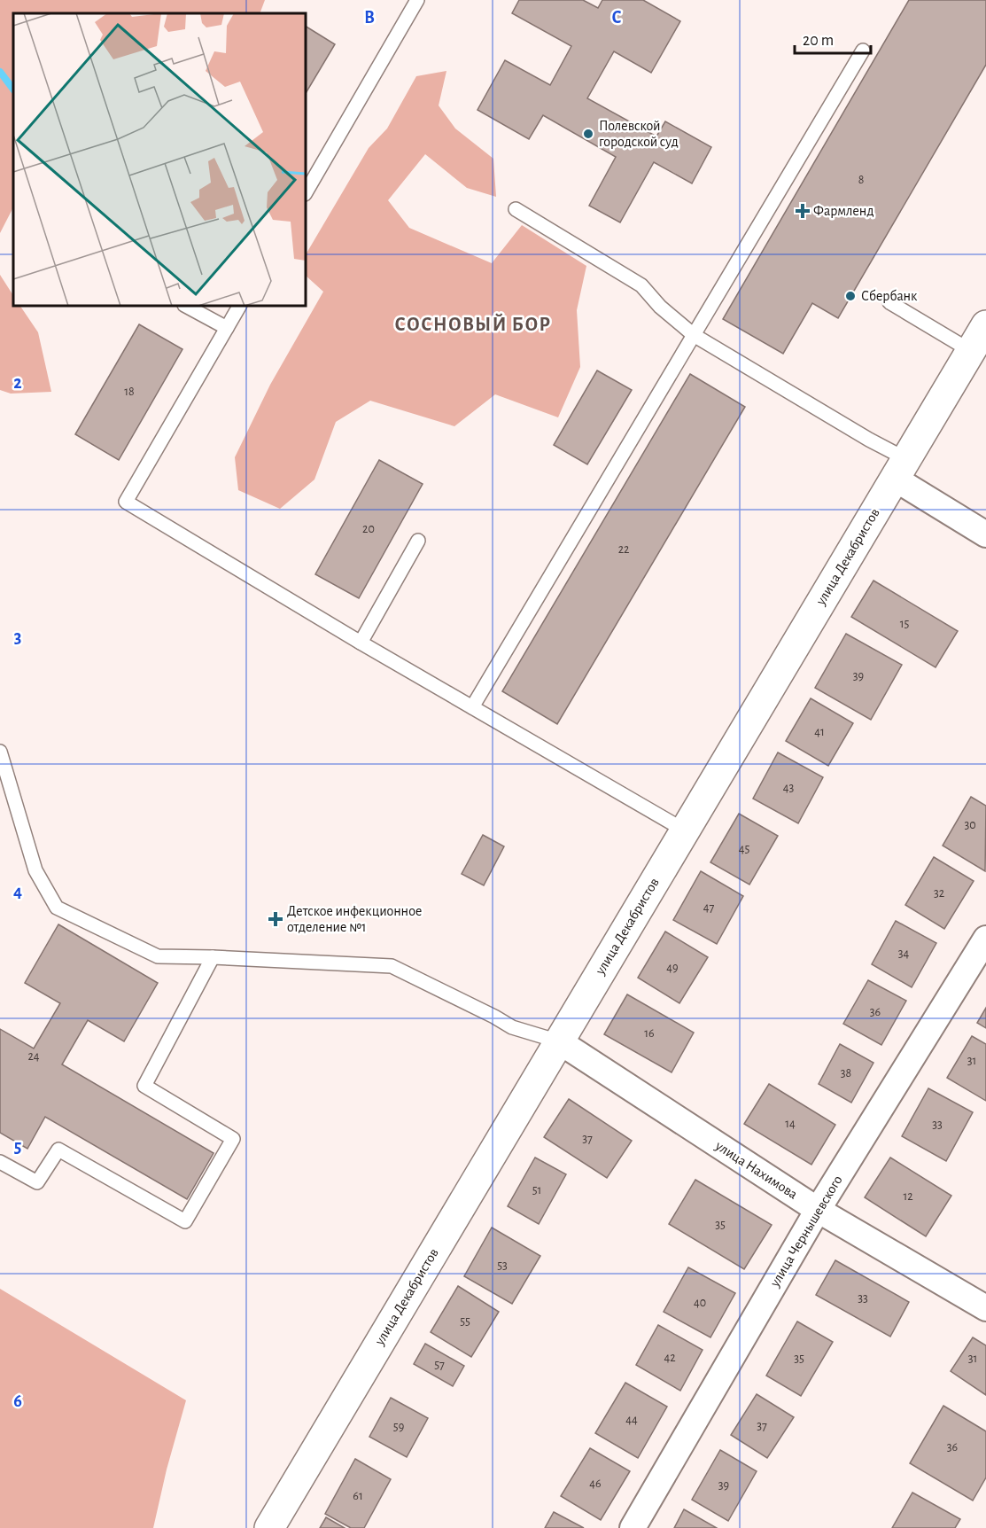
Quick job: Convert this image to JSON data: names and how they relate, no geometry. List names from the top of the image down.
{
  "streets": {
    "street": ["улица Декабристов", "улица Нахимова", "улица Чернышевского"]
  },
  "crossings": [
    ["улица Декабристов", "улица Нахимова"],
    ["улица Нахимова", "улица Чернышевского"]
  ],
  "districts": ["СОСНОВЫЙ БОР"],
  "places": {
    "other": ["Полевской городской суд", "Сбербанк"],
    "health": ["Фармленд", "Детское инфекционное отделение №1"]
  },
  "house_numbers": [
    "8",
    "18",
    "20",
    "22",
    "15",
    "39",
    "41",
    "43",
    "30",
    "45",
    "32",
    "47",
    "34",
    "49",
    "36",
    "16",
    "24",
    "31",
    "38",
    "14",
    "33",
    "37",
    "51",
    "12",
    "35",
    "53",
    "33",
    "40",
    "55",
    "42",
    "35",
    "31",
    "57",
    "44",
    "37",
    "59",
    "36",
    "46",
    "39",
    "61"
  ],
  "scale_bar": "20 m",
  "grid": {
    "columns": ["B", "C"],
    "rows": [
      "2",
      "3",
      "4",
      "5",
      "6"
    ]
  }
}
